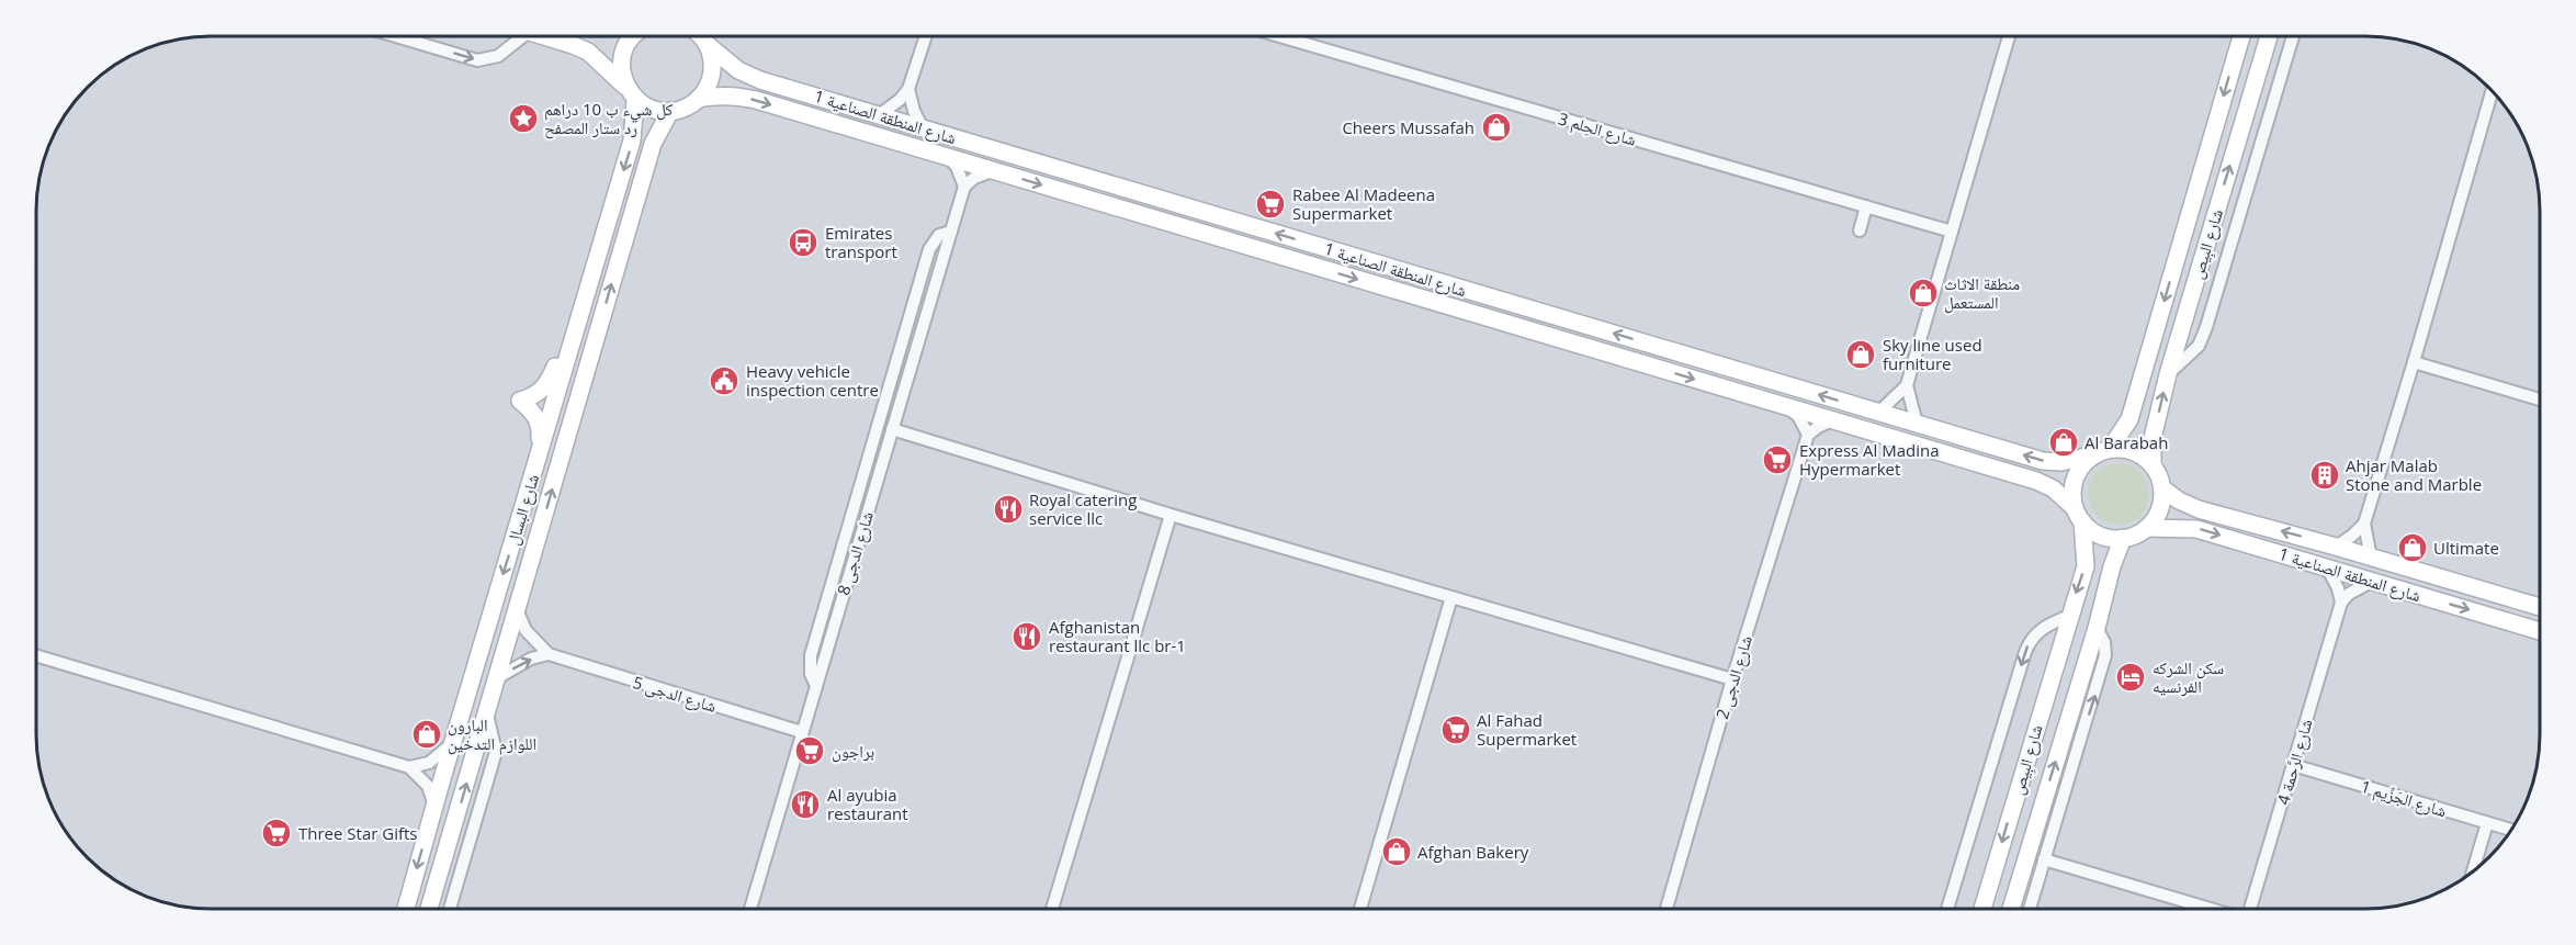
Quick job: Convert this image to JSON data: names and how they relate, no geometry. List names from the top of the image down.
{
  "streets": {
    "street": [
      "شارع المنطقة الصناعية 1",
      "شارع الحِلم 3",
      "شارع البِيص",
      "شارع البسال",
      "شارع الدجى 8",
      "شارع الدجى 2",
      "شارع الدجى 5",
      "شارع الرَّحمة 4",
      "شارع الجَزِّيم 1"
    ]
  },
  "crossings": [
    ["شارع المنطقة الصناعية 1", "شارع البِيص"],
    ["شارع المنطقة الصناعية 1", "شارع البسال"],
    ["شارع البسال", "شارع الدجى 5"],
    ["شارع الدجى 8", "شارع الدجى 5"],
    ["شارع الرَّحمة 4", "شارع الجَزِّيم 1"]
  ],
  "places": {
    "place": ["كل شيء ب 10 دراهم رد ستار المصفح"],
    "shop": [
      "Cheers Mussafah",
      "منطقة الاثاث المستعمل",
      "Sky line used furniture",
      "Al Barabah",
      "Ultimate",
      "البارون اللوازم التدخين",
      "Afghan Bakery"
    ],
    "supermarket": [
      "Rabee Al Madeena Supermarket",
      "Express Al Madina Hypermarket",
      "Al Fahad Supermarket",
      "براجون",
      "Three Star Gifts"
    ],
    "bus stop": ["Emirates transport"],
    "public building": ["Heavy vehicle inspection centre"],
    "building": ["Ahjar Malab Stone and Marble"],
    "restaurant": ["Royal catering service llc", "Afghanistan restaurant llc br-1", "Al ayubia restaurant"],
    "hotel": ["سكن الشركه الفرنسيه"]
  }
}
